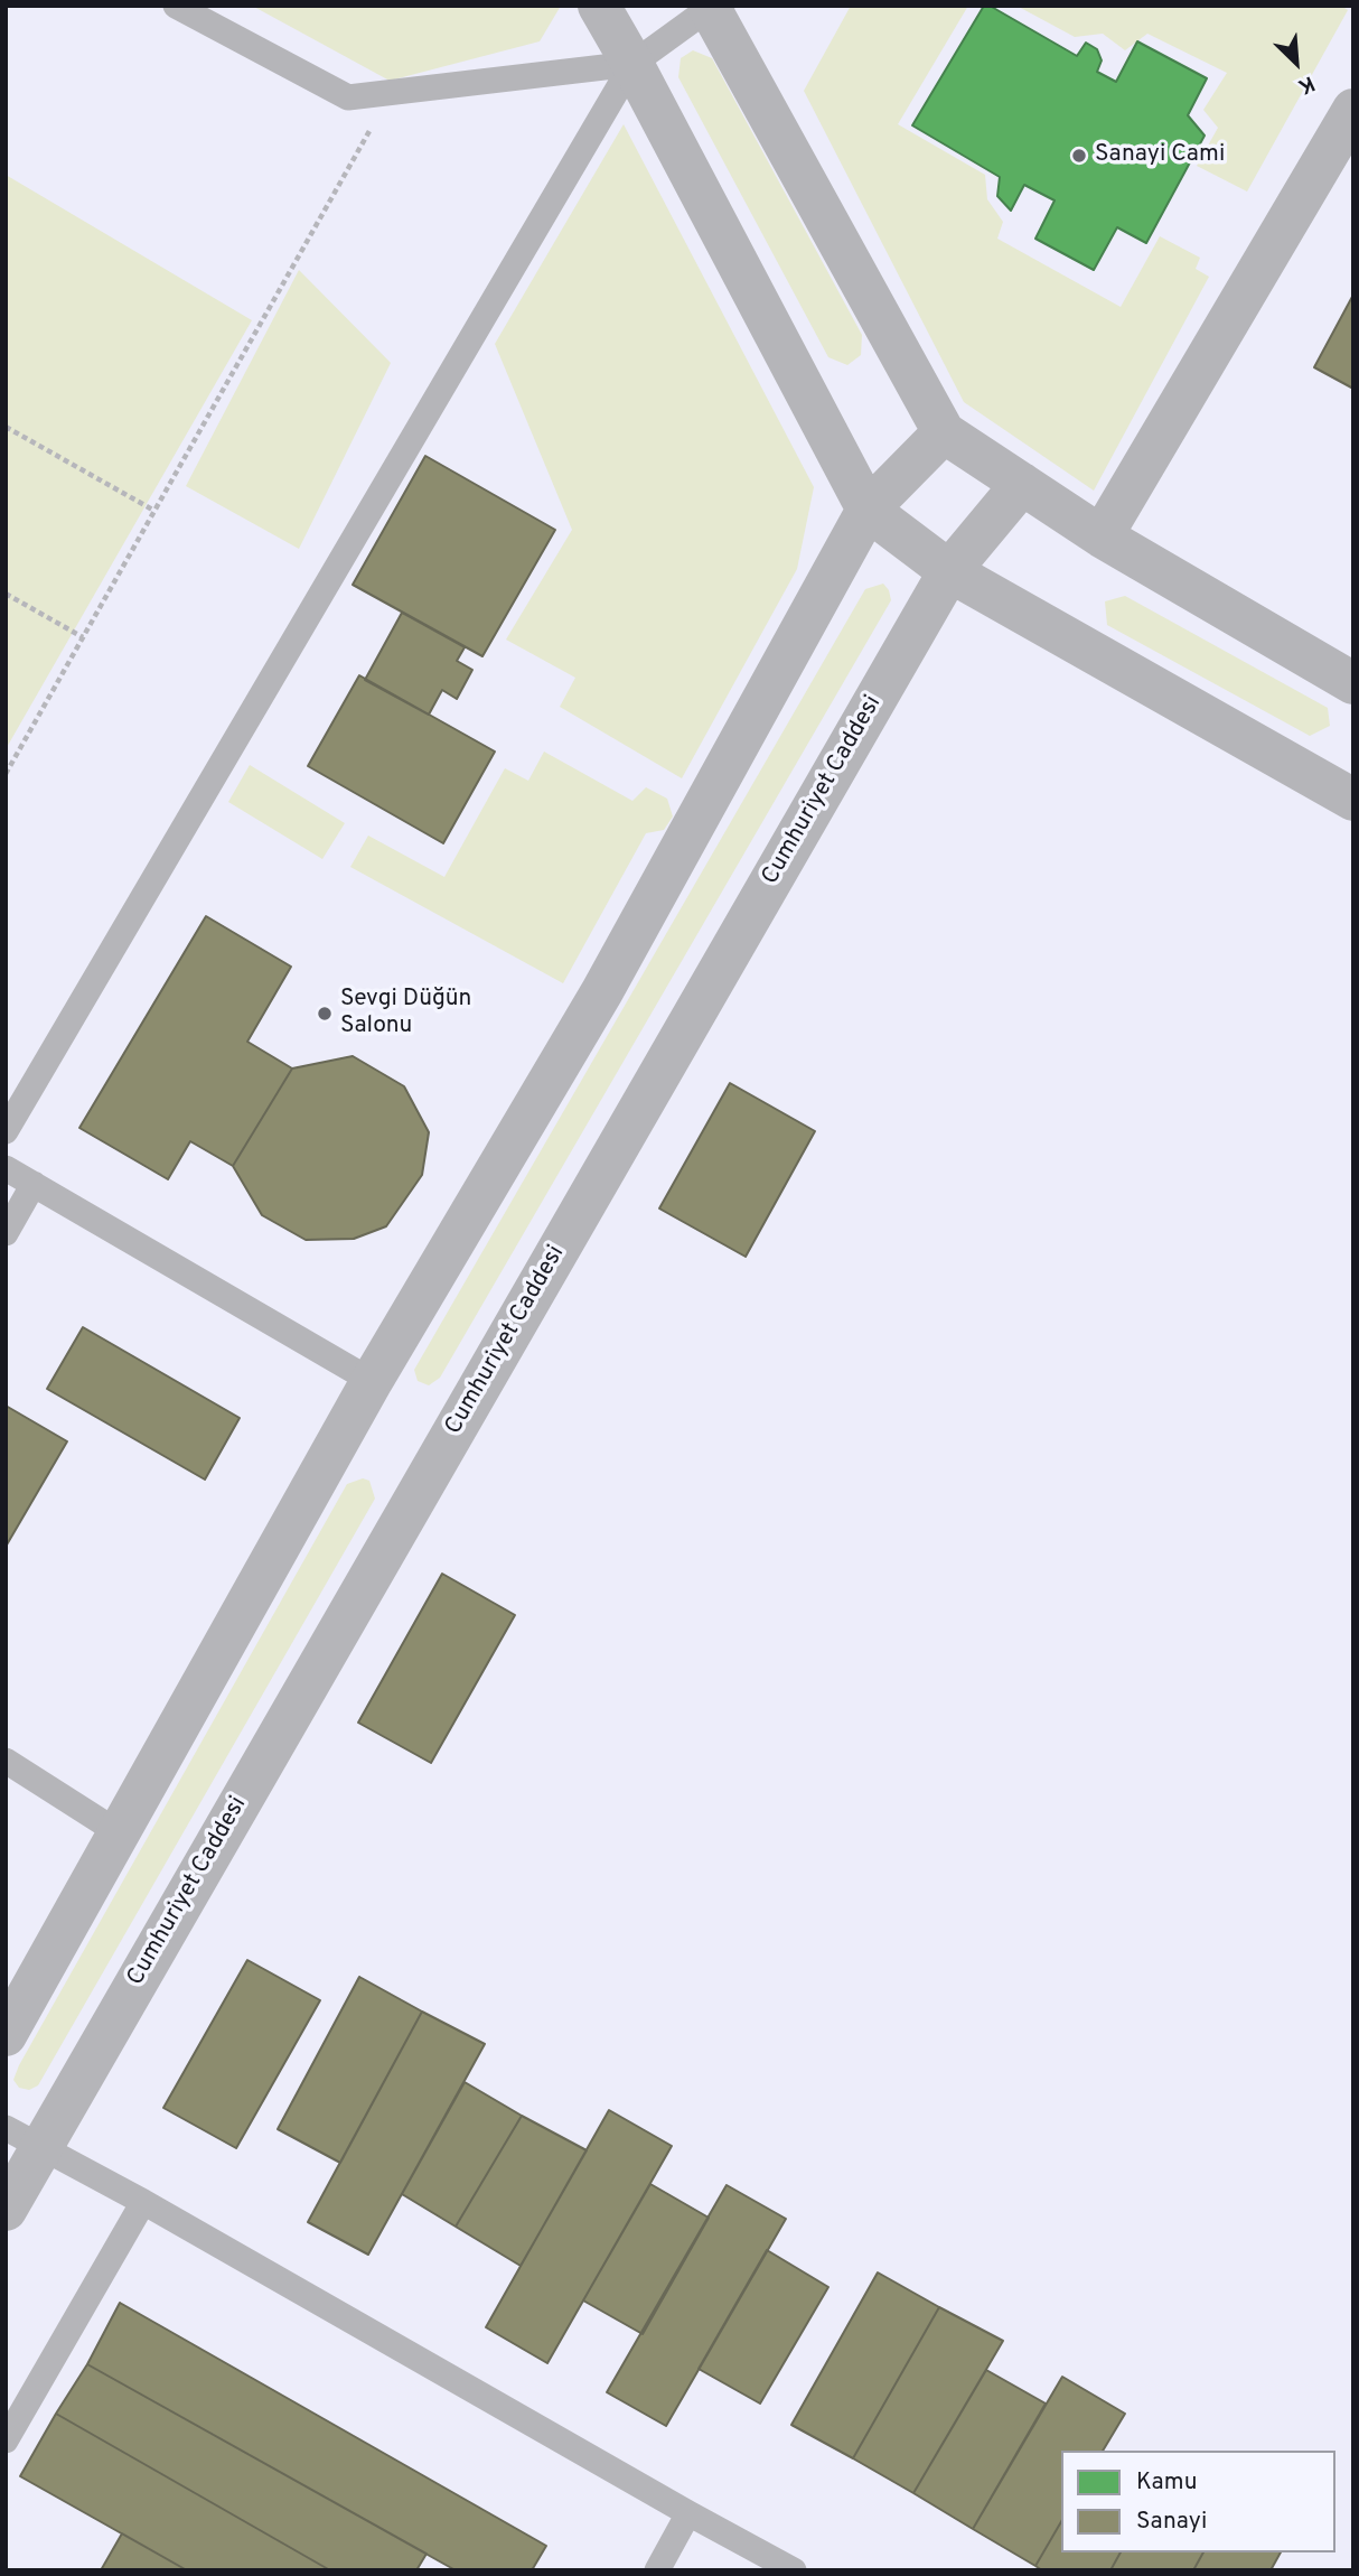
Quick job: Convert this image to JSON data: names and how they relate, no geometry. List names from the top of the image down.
{
  "streets": {
    "street": ["Cumhuriyet Caddesi"]
  },
  "places": ["Sanayi Cami", "Sevgi Düğün Salonu"],
  "legend": ["Kamu", "Sanayi"],
  "north": "bottom right"
}
